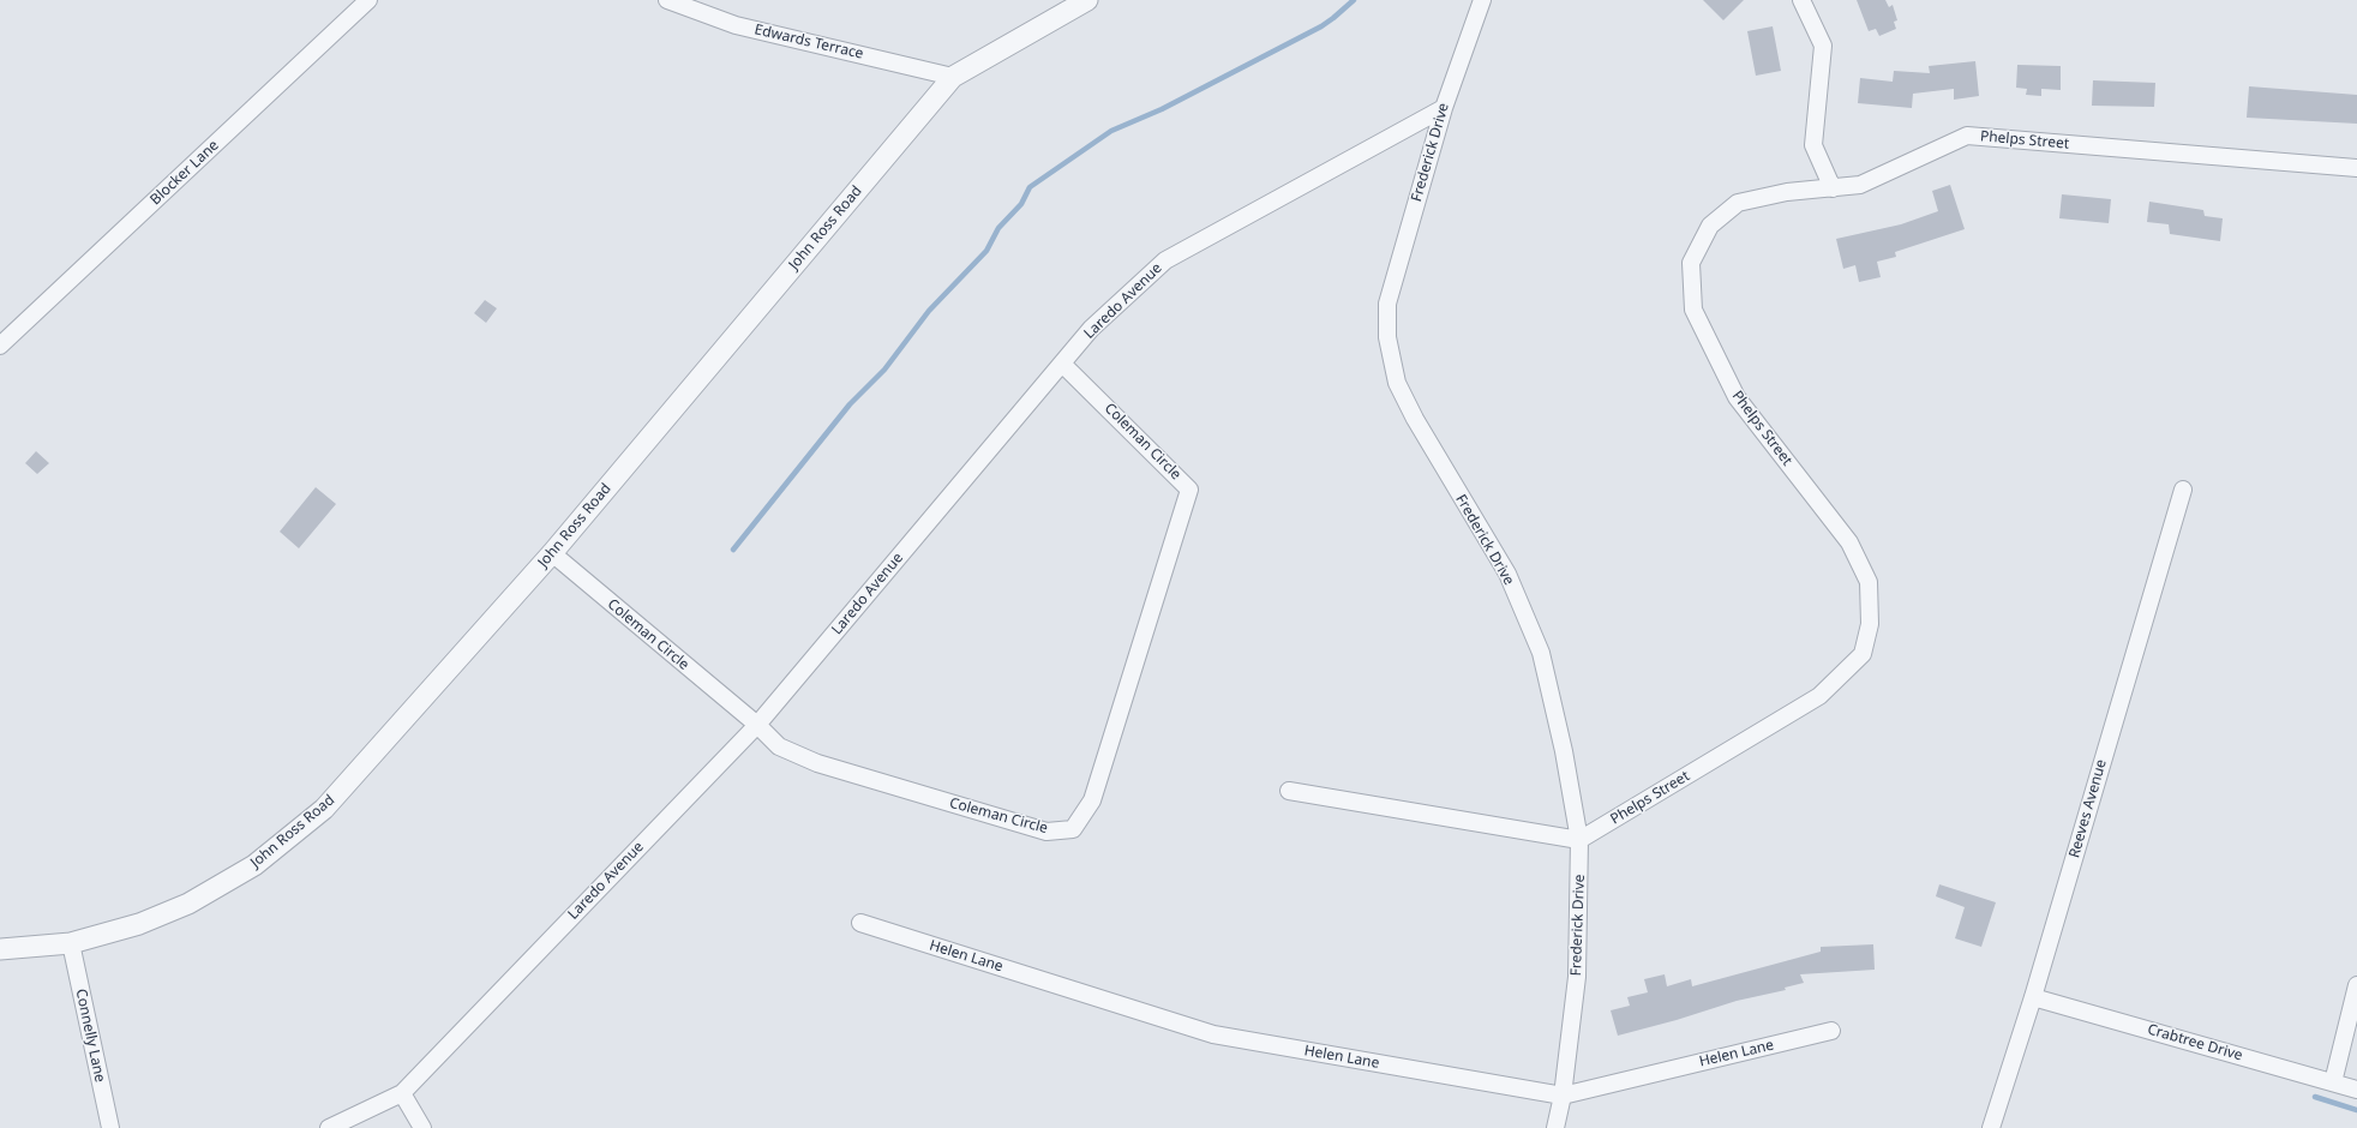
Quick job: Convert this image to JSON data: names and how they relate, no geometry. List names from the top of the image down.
{
  "streets": {
    "street": [
      "Edwards Terrace",
      "Phelps Street",
      "Frederick Drive",
      "Blocker Lane",
      "John Ross Road",
      "Laredo Avenue",
      "Coleman Circle",
      "Reeves Avenue",
      "Helen Lane",
      "Connelly Lane",
      "Crabtree Drive"
    ]
  },
  "crossings": [
    ["Edwards Terrace", "John Ross Road"],
    ["Phelps Street", "Frederick Drive"],
    ["Frederick Drive", "Laredo Avenue"],
    ["Frederick Drive", "Helen Lane"],
    ["John Ross Road", "Coleman Circle"],
    ["John Ross Road", "Connelly Lane"],
    ["Laredo Avenue", "Coleman Circle"],
    ["Reeves Avenue", "Crabtree Drive"]
  ]
}
